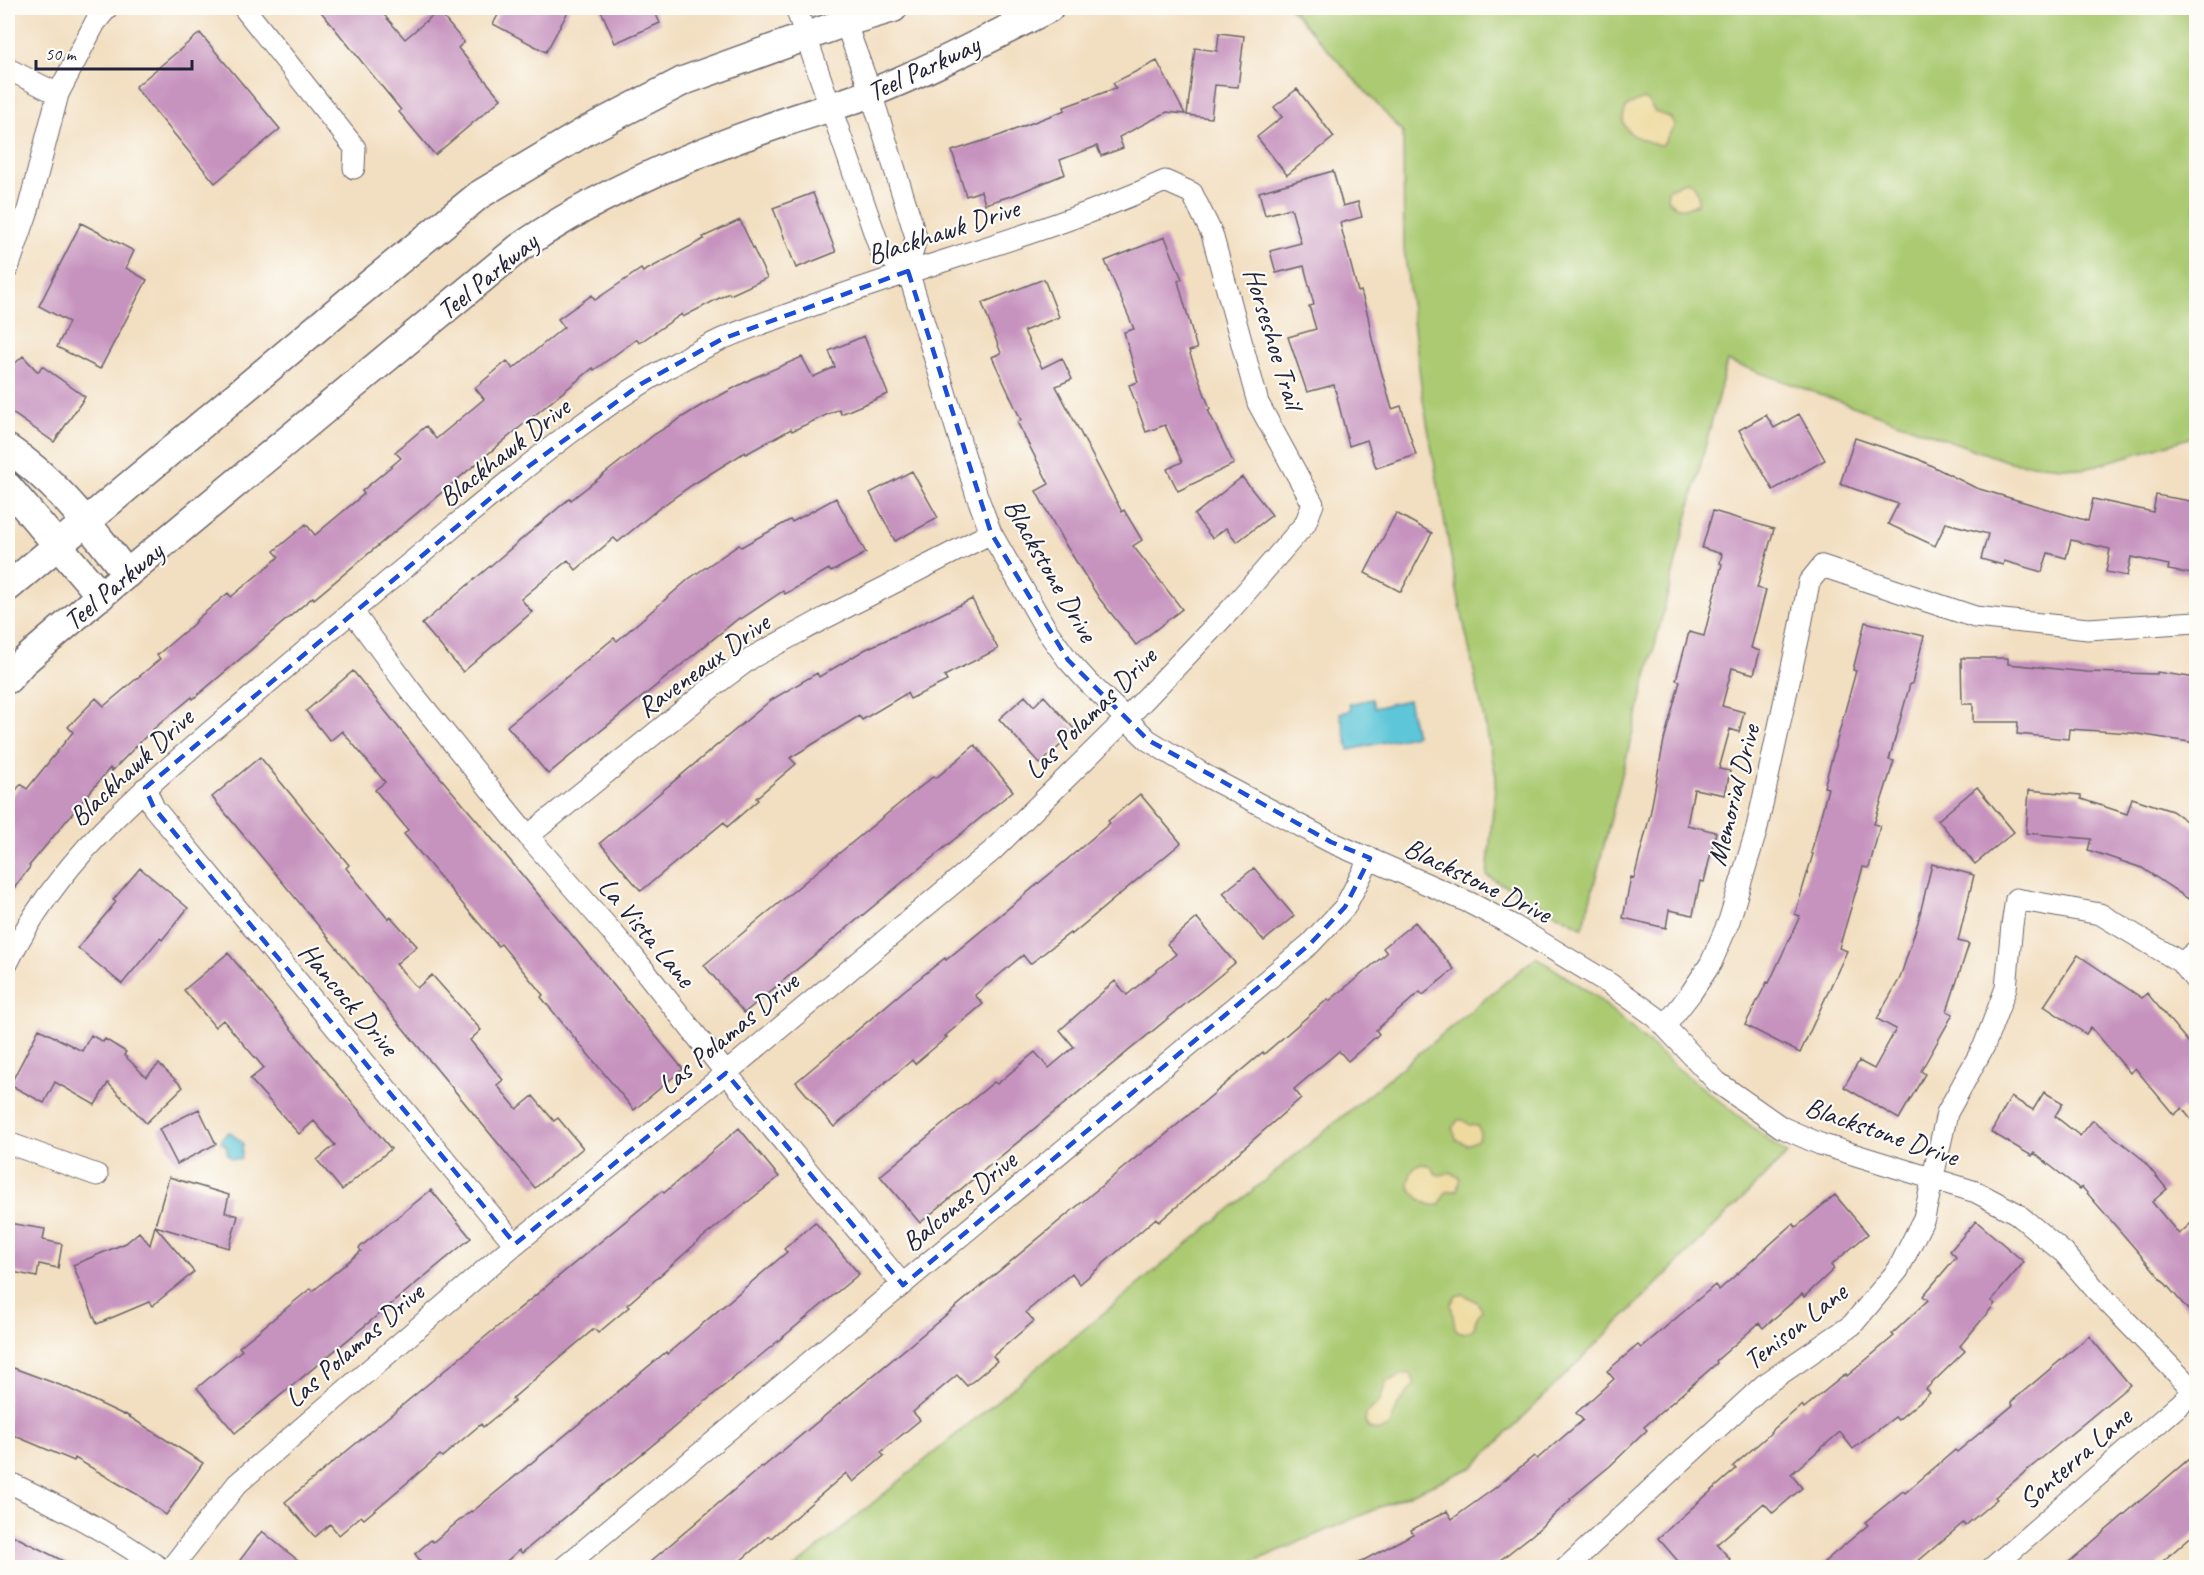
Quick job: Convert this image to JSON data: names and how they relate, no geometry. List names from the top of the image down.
{
  "streets": {
    "main road": ["Teel Parkway"],
    "street": [
      "Blackhawk Drive",
      "Horseshoe Trail",
      "Blackstone Drive",
      "Raveneaux Drive",
      "Las Polamas Drive",
      "Memorial Drive",
      "La Vista Lane",
      "Hancock Drive",
      "Balcones Drive",
      "Tenison Lane",
      "Sonterra Lane"
    ]
  },
  "crossings": [
    ["Teel Parkway", "Blackstone Drive"],
    ["Blackhawk Drive", "Horseshoe Trail"],
    ["Blackhawk Drive", "Blackstone Drive"],
    ["Blackhawk Drive", "La Vista Lane"],
    ["Blackhawk Drive", "Hancock Drive"],
    ["Horseshoe Trail", "Las Polamas Drive"],
    ["Blackstone Drive", "Raveneaux Drive"],
    ["Blackstone Drive", "Las Polamas Drive"],
    ["Blackstone Drive", "Memorial Drive"],
    ["Blackstone Drive", "Balcones Drive"],
    ["Blackstone Drive", "Tenison Lane"],
    ["Blackstone Drive", "Sonterra Lane"],
    ["Raveneaux Drive", "La Vista Lane"],
    ["Las Polamas Drive", "La Vista Lane"],
    ["Las Polamas Drive", "Hancock Drive"],
    ["La Vista Lane", "Balcones Drive"]
  ],
  "scale_bar": "50 m"
}
